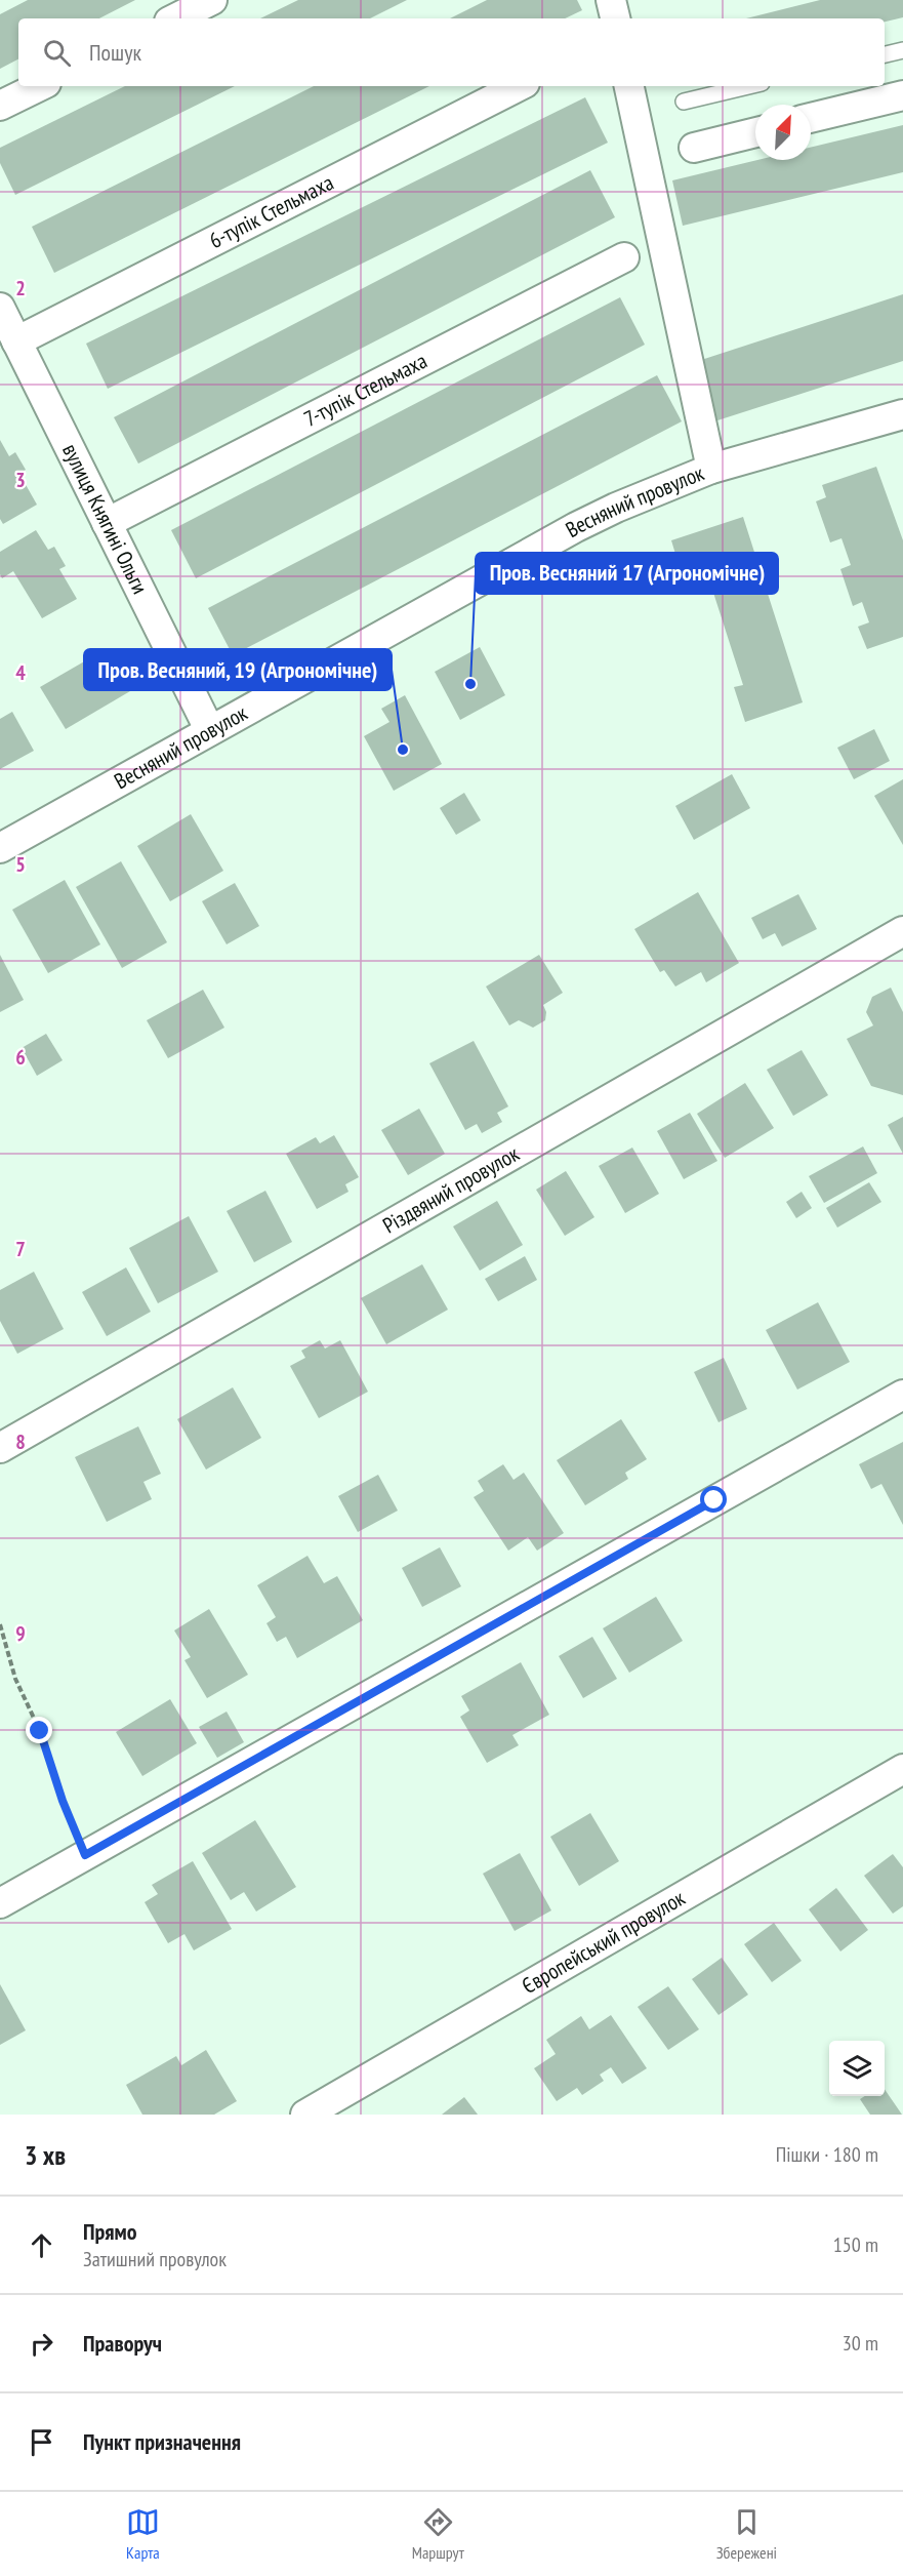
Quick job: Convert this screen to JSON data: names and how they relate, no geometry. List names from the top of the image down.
{
  "streets": {
    "street": [
      "6-тупік Стельмаха",
      "7-тупік Стельмаха",
      "Весняний провулок",
      "вулиця Княгині Ольги",
      "Різдвяний провулок",
      "Європейський провулок"
    ]
  },
  "crossings": [
    ["6-тупік Стельмаха", "вулиця Княгині Ольги"],
    ["7-тупік Стельмаха", "вулиця Княгині Ольги"],
    ["Весняний провулок", "вулиця Княгині Ольги"]
  ],
  "places": ["Пров. Весняний 17 (Агрономічне)", "Пров. Весняний, 19 (Агрономічне)"],
  "north": "top right",
  "page": {
    "search": "Пошук",
    "heading": ["3 хв", "Пішки · 180 m"],
    "list": [
      ["Прямо", "Затишний провулок", "150 m"],
      ["Праворуч", "30 m"],
      "Пункт призначення"
    ],
    "nav": ["Карта", "Маршрут", "Збережені"]
  },
  "grid": {
    "rows": [
      "2",
      "3",
      "4",
      "5",
      "6",
      "7",
      "8",
      "9"
    ]
  }
}
